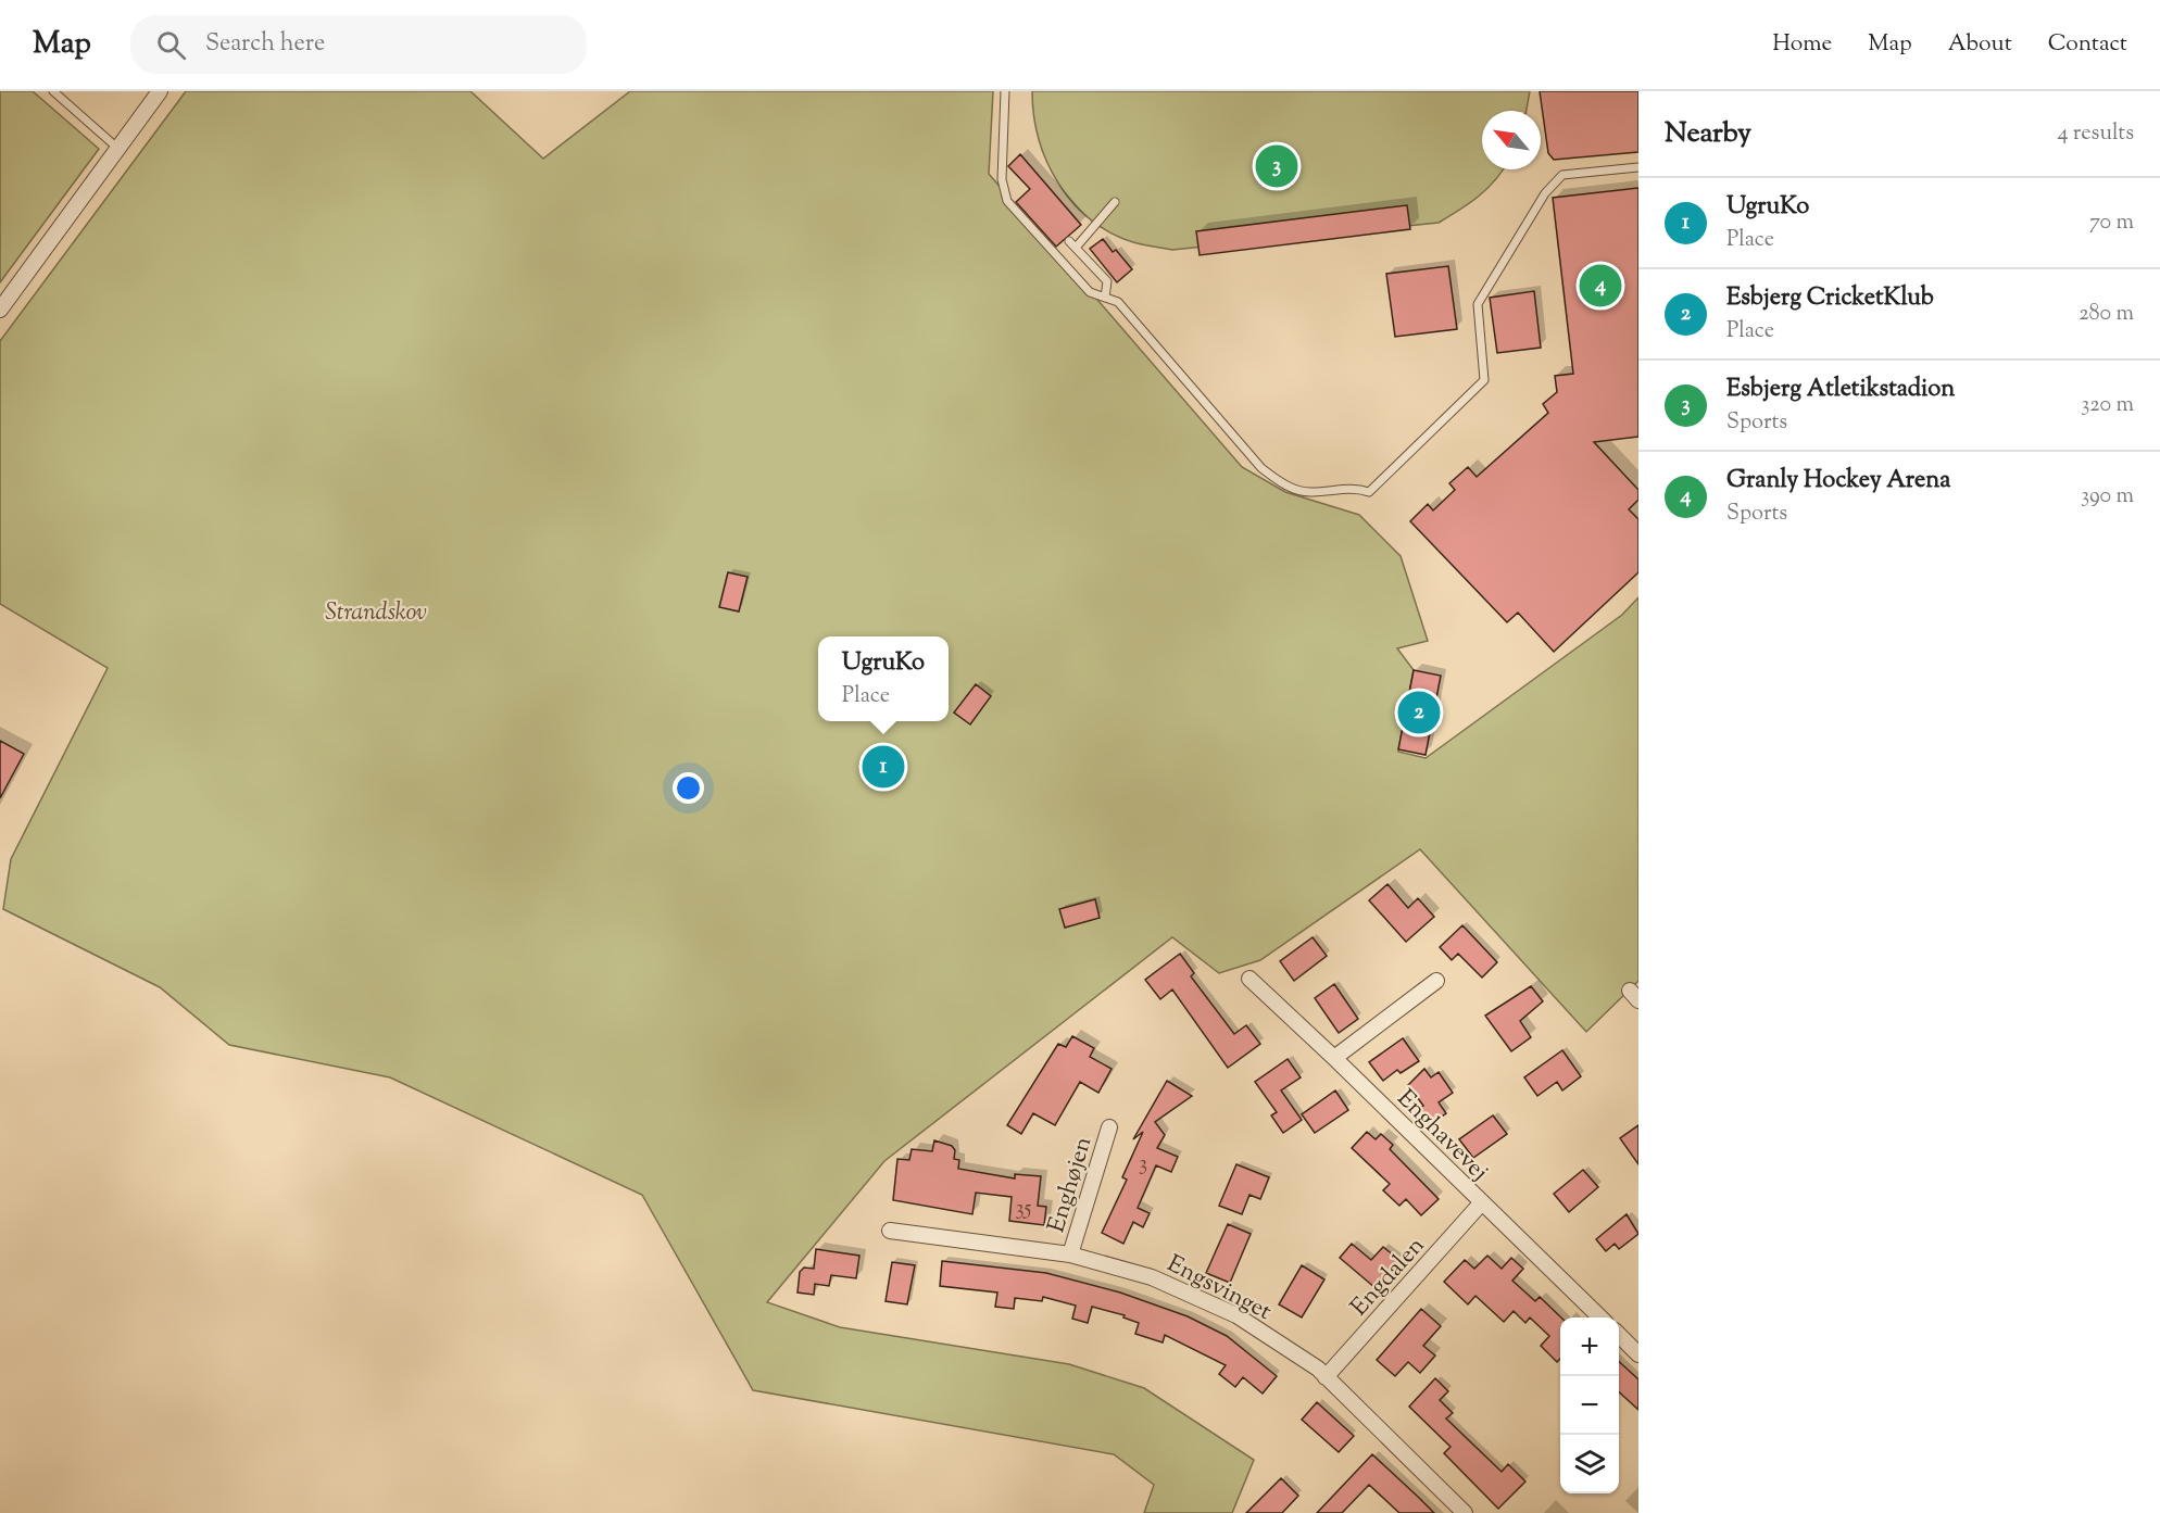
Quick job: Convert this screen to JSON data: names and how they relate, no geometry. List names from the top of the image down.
{
  "streets": {
    "street": [
      "Enghavevej",
      "Enghøjen",
      "Engdalen",
      "Engsvinget"
    ]
  },
  "crossings": [
    ["Enghavevej", "Engdalen"],
    ["Enghøjen", "Engsvinget"],
    ["Engdalen", "Engsvinget"]
  ],
  "parks": ["Strandskov"],
  "house_numbers": ["3", "35"],
  "north": "top left",
  "page": {
    "header": "Map",
    "search": "Search here",
    "nav": [
      "Home",
      "Map",
      "About",
      "Contact"
    ],
    "heading": ["Nearby", "4 results"],
    "pins": [
      "3",
      "4",
      "2",
      "1"
    ],
    "list": [
      {
        "mark": "1",
        "name": "UgruKo",
        "note": "Place",
        "value": "70 m"
      },
      {
        "mark": "2",
        "name": "Esbjerg CricketKlub",
        "note": "Place",
        "value": "280 m"
      },
      {
        "mark": "3",
        "name": "Esbjerg Atletikstadion",
        "note": "Sports",
        "value": "320 m"
      },
      {
        "mark": "4",
        "name": "Granly Hockey Arena",
        "note": "Sports",
        "value": "390 m"
      }
    ],
    "popup": ["UgruKo", "Place"],
    "map_buttons": ["+", "−"]
  }
}
